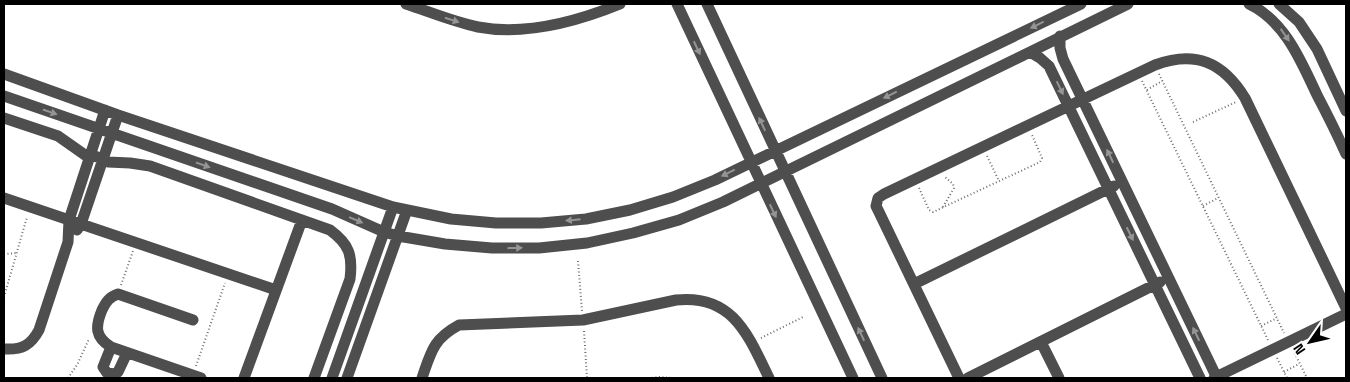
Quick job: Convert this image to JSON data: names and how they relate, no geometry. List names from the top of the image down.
{
  "north": "bottom left"
}
